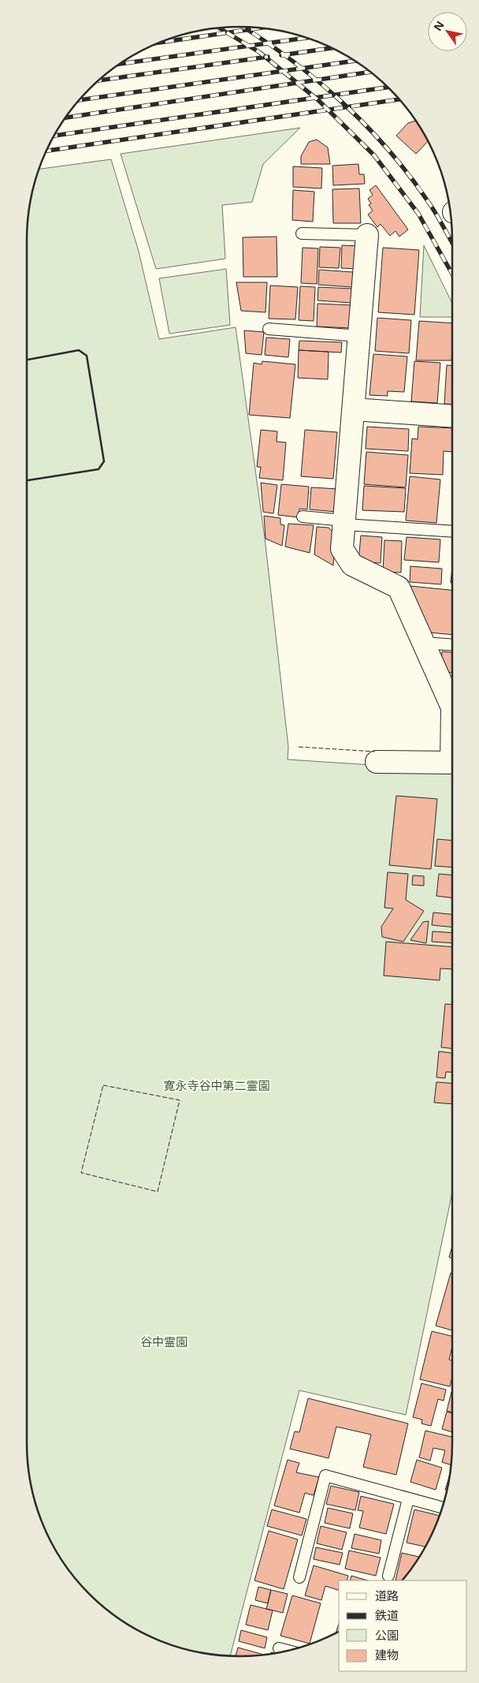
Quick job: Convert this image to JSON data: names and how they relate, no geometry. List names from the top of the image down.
{
  "parks": ["寛永寺谷中第二霊園", "谷中霊園"],
  "legend": [
    "道路",
    "鉄道",
    "公園",
    "建物"
  ],
  "north": "top left"
}
